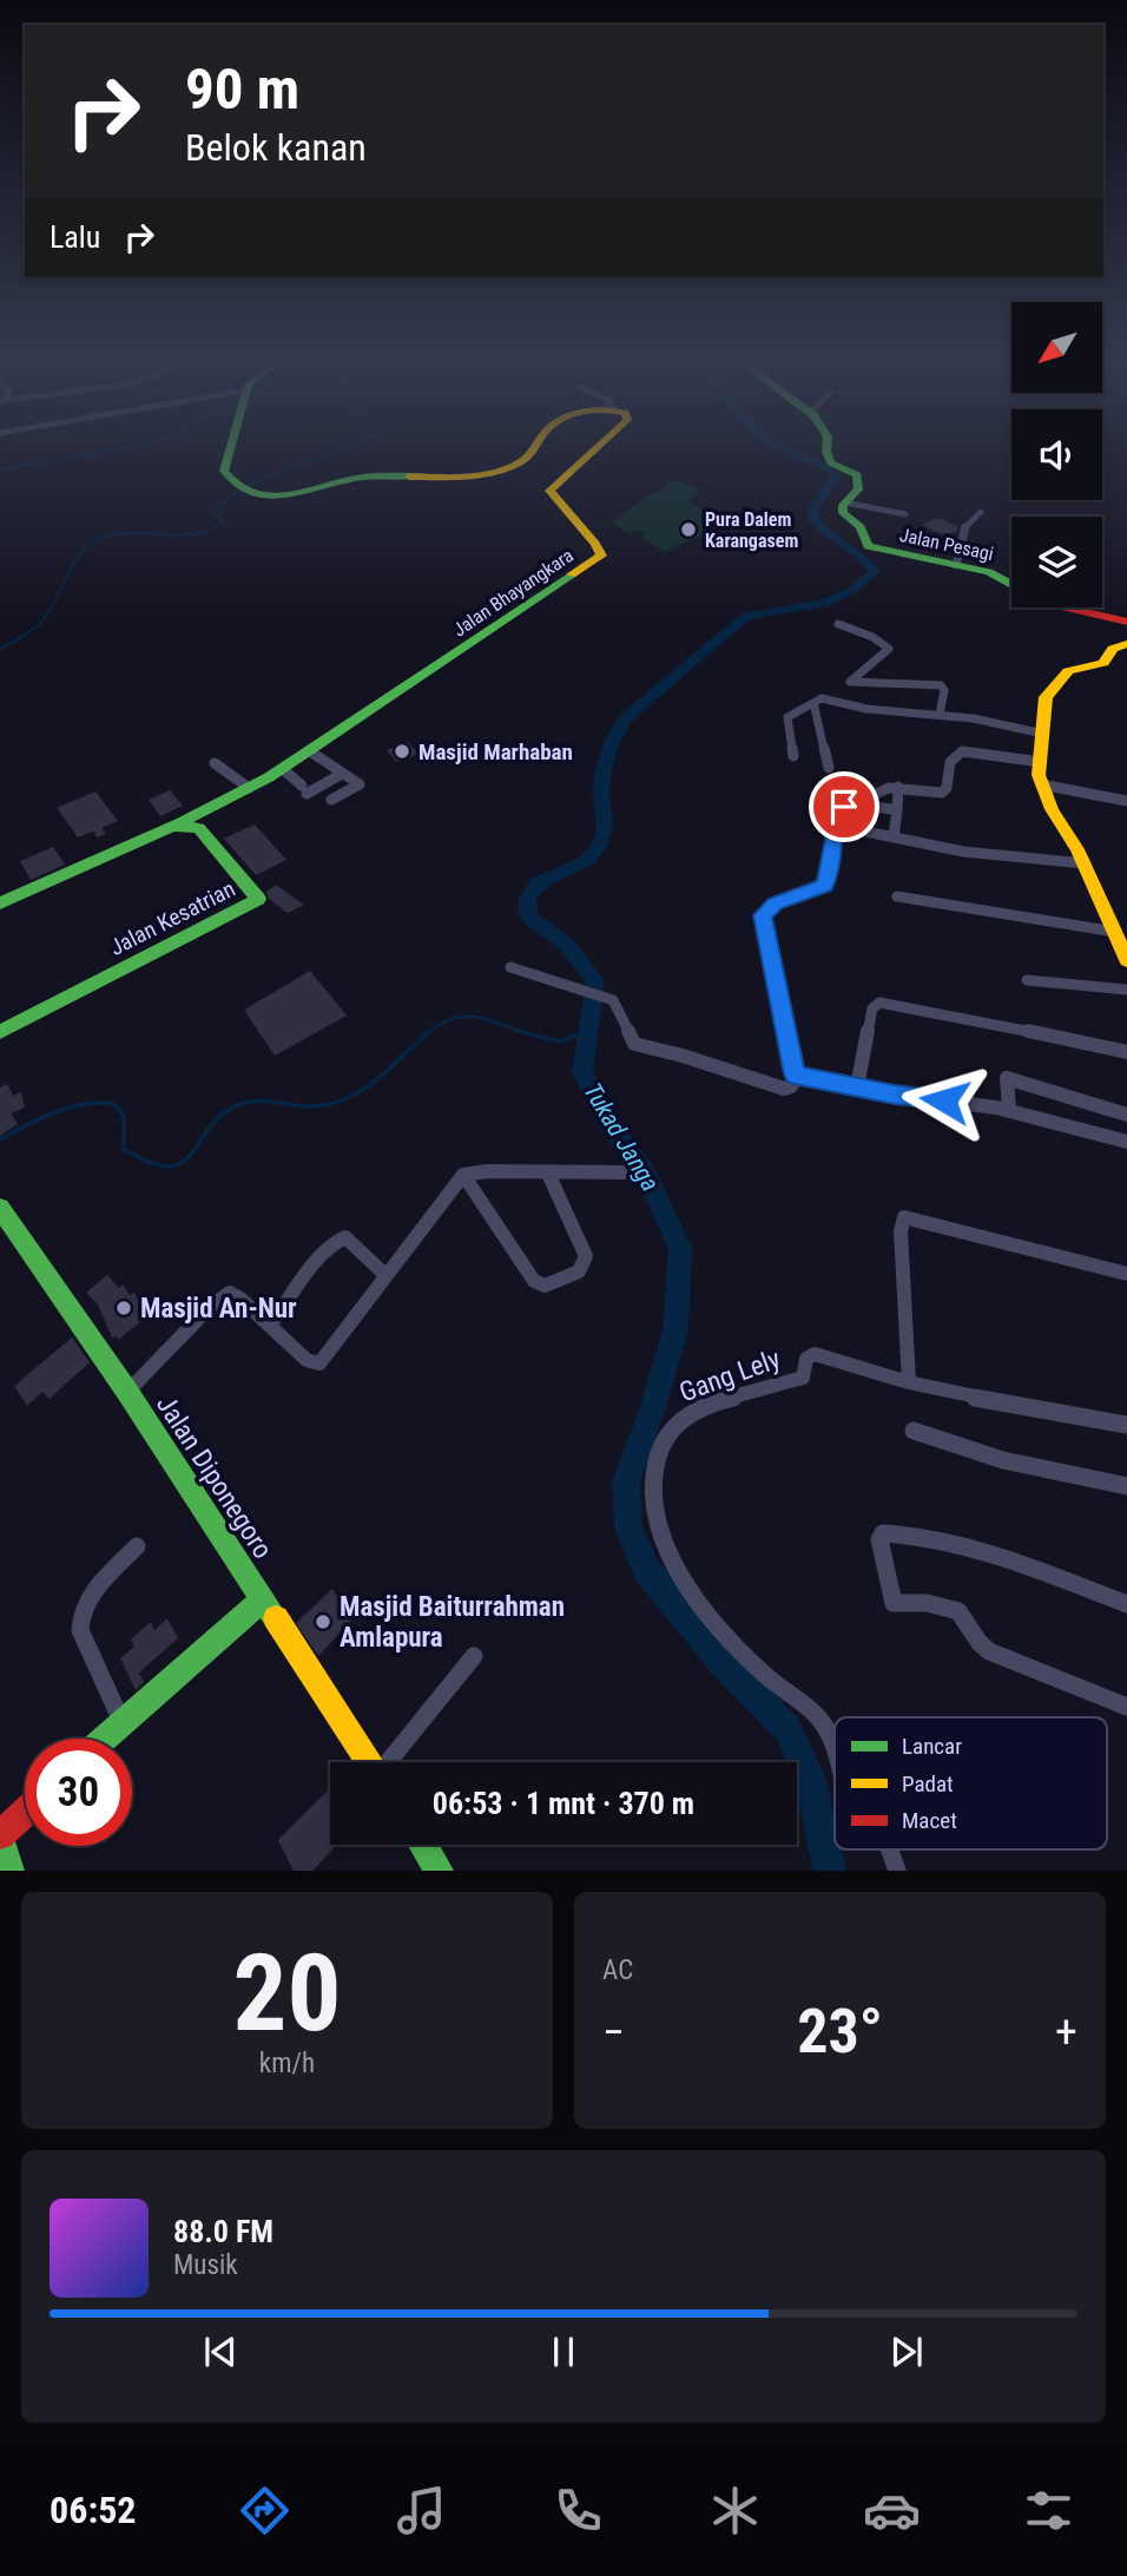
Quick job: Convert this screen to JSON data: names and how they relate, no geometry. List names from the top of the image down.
{
  "streets": {
    "street": [
      "Jalan Pesagi",
      "Jalan Bhayangkara",
      "Jalan Kesatrian",
      "Gang Lely",
      "Jalan Diponegoro"
    ]
  },
  "crossings": [
    ["Jalan Bhayangkara", "Jalan Kesatrian"]
  ],
  "water": ["Tukad Janga"],
  "places": [
    "Pura Dalem Karangasem",
    "Masjid Marhaban",
    "Masjid An-Nur",
    "Masjid Baiturrahman Amlapura"
  ],
  "legend": ["Lancar", "Padat", "Macet"],
  "north": "bottom left",
  "page": {
    "turn": ["90 m", "Belok kanan"],
    "then": "Lalu",
    "limit": "30",
    "trip": "06:53 · 1 mnt · 370 m",
    "tile": [
      ["20", "km/h"],
      "AC"
    ],
    "heat": ["−", "23°", "+"],
    "song": ["88.0 FM", "Musik"],
    "tabs": "06:52"
  }
}
